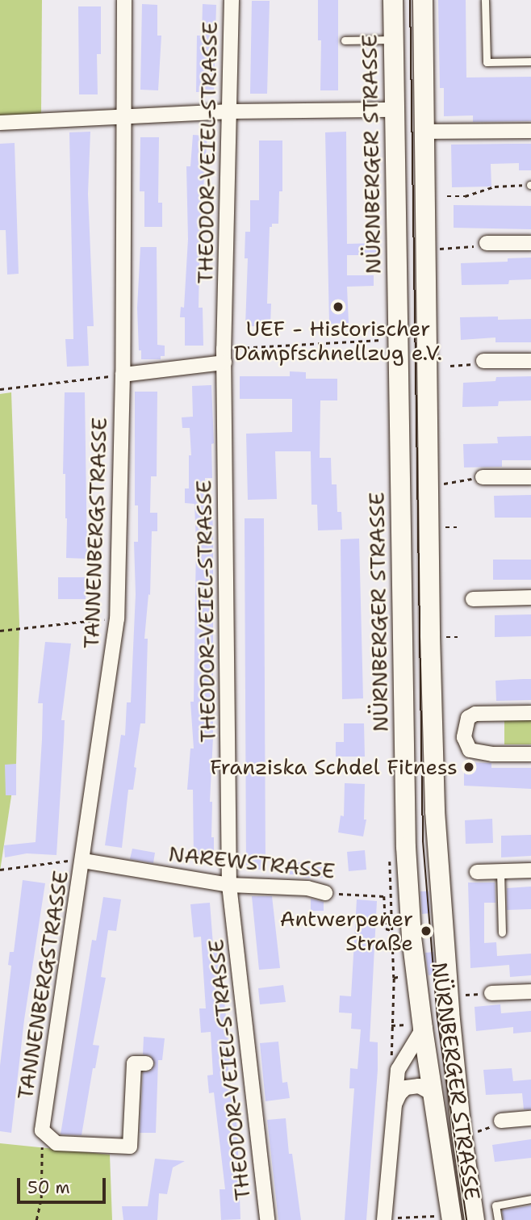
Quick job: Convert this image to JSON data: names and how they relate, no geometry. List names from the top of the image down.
{
  "streets": {
    "main road": ["NÜRNBERGER STRASSE"],
    "street": ["THEODOR-VEIEL-STRASSE", "TANNENBERGSTRASSE", "NAREWSTRASSE"]
  },
  "crossings": [
    ["THEODOR-VEIEL-STRASSE", "NAREWSTRASSE"],
    ["TANNENBERGSTRASSE", "NAREWSTRASSE"]
  ],
  "places": ["UEF - Historischer Dampfschnellzug e.V.", "Franziska Schdel Fitness", "Antwerpener Straße"],
  "scale_bar": "50 m"
}
